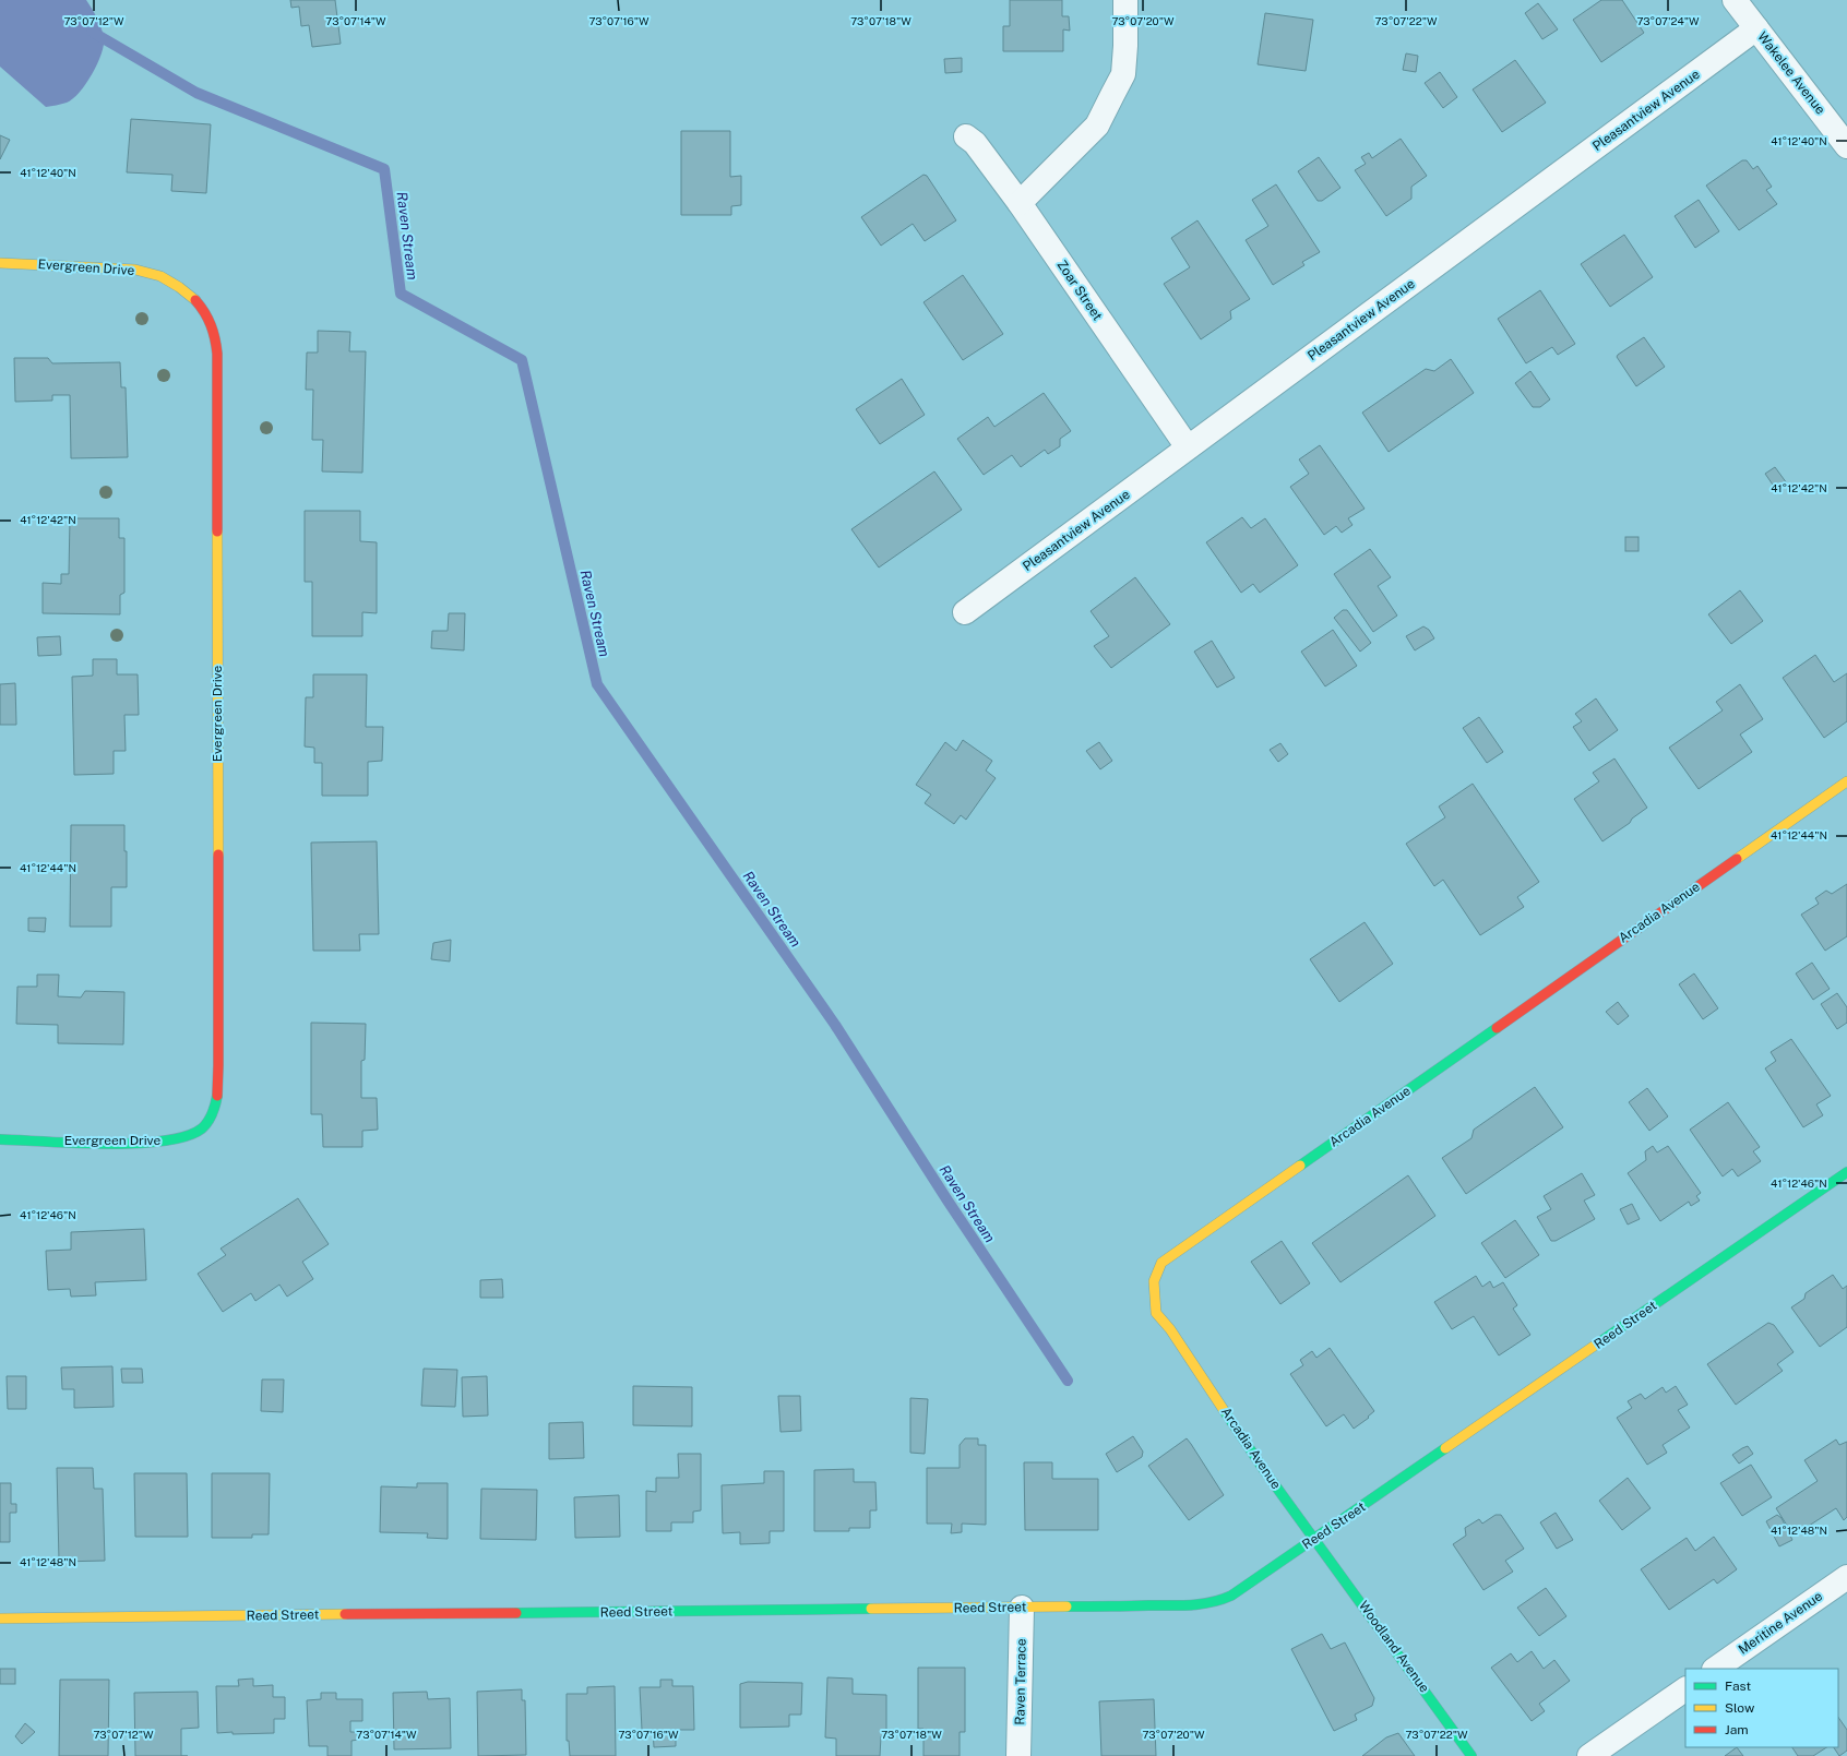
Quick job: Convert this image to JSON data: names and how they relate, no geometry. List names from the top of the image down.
{
  "streets": {
    "street": [
      "Wakelee Avenue",
      "Pleasantview Avenue",
      "Evergreen Drive",
      "Zoar Street",
      "Arcadia Avenue",
      "Reed Street",
      "Meritine Avenue",
      "Woodland Avenue",
      "Raven Terrace"
    ]
  },
  "crossings": [
    ["Wakelee Avenue", "Pleasantview Avenue"],
    ["Pleasantview Avenue", "Zoar Street"],
    ["Arcadia Avenue", "Reed Street"],
    ["Arcadia Avenue", "Woodland Avenue"],
    ["Reed Street", "Woodland Avenue"],
    ["Reed Street", "Raven Terrace"]
  ],
  "water": ["Raven Stream"],
  "legend": ["Fast", "Slow", "Jam"],
  "coordinates": [
    "73°07'12\"W",
    "73°07'14\"W",
    "73°07'16\"W",
    "73°07'18\"W",
    "73°07'20\"W",
    "73°07'22\"W",
    "73°07'24\"W",
    "41°12'40\"N",
    "41°12'42\"N",
    "41°12'44\"N",
    "41°12'46\"N",
    "41°12'48\"N"
  ]
}
